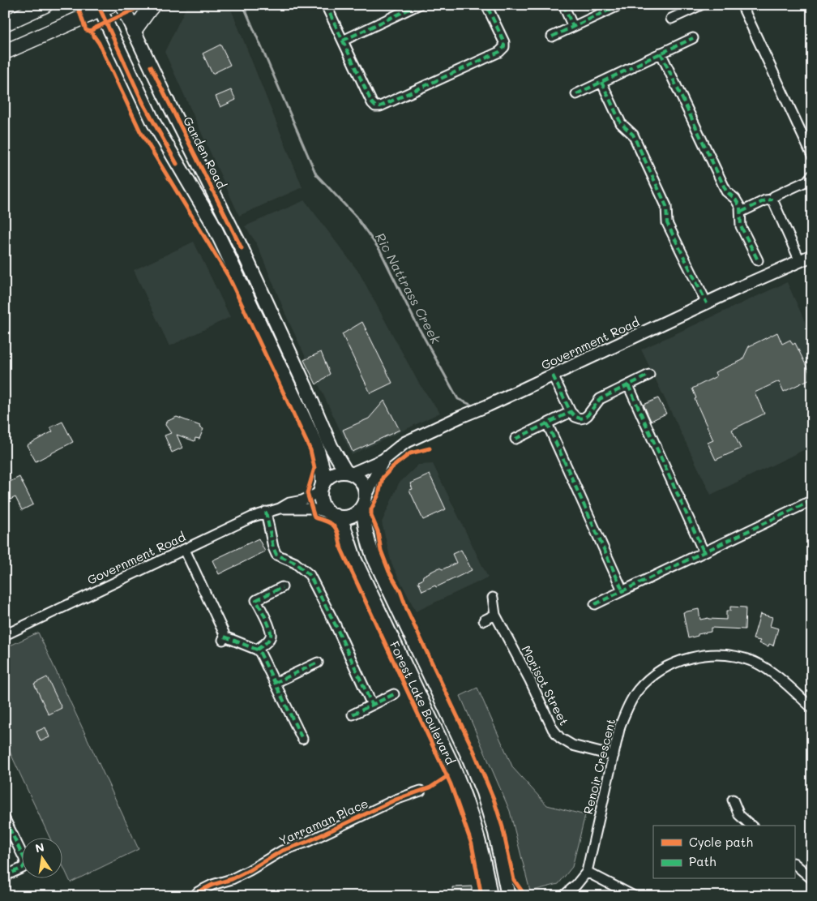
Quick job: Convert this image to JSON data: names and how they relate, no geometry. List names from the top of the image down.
{
  "streets": {
    "main road": ["Garden Road", "Forest Lake Boulevard"],
    "street": [
      "Government Road",
      "Morisot Street",
      "Renoir Crescent",
      "Yarraman Place"
    ]
  },
  "crossings": [
    ["Garden Road", "Government Road"],
    ["Garden Road", "Forest Lake Boulevard"],
    ["Government Road", "Forest Lake Boulevard"],
    ["Morisot Street", "Renoir Crescent"]
  ],
  "water": ["Ric Nattrass Creek"],
  "legend": ["Cycle path", "Path"],
  "north": "top"
}
